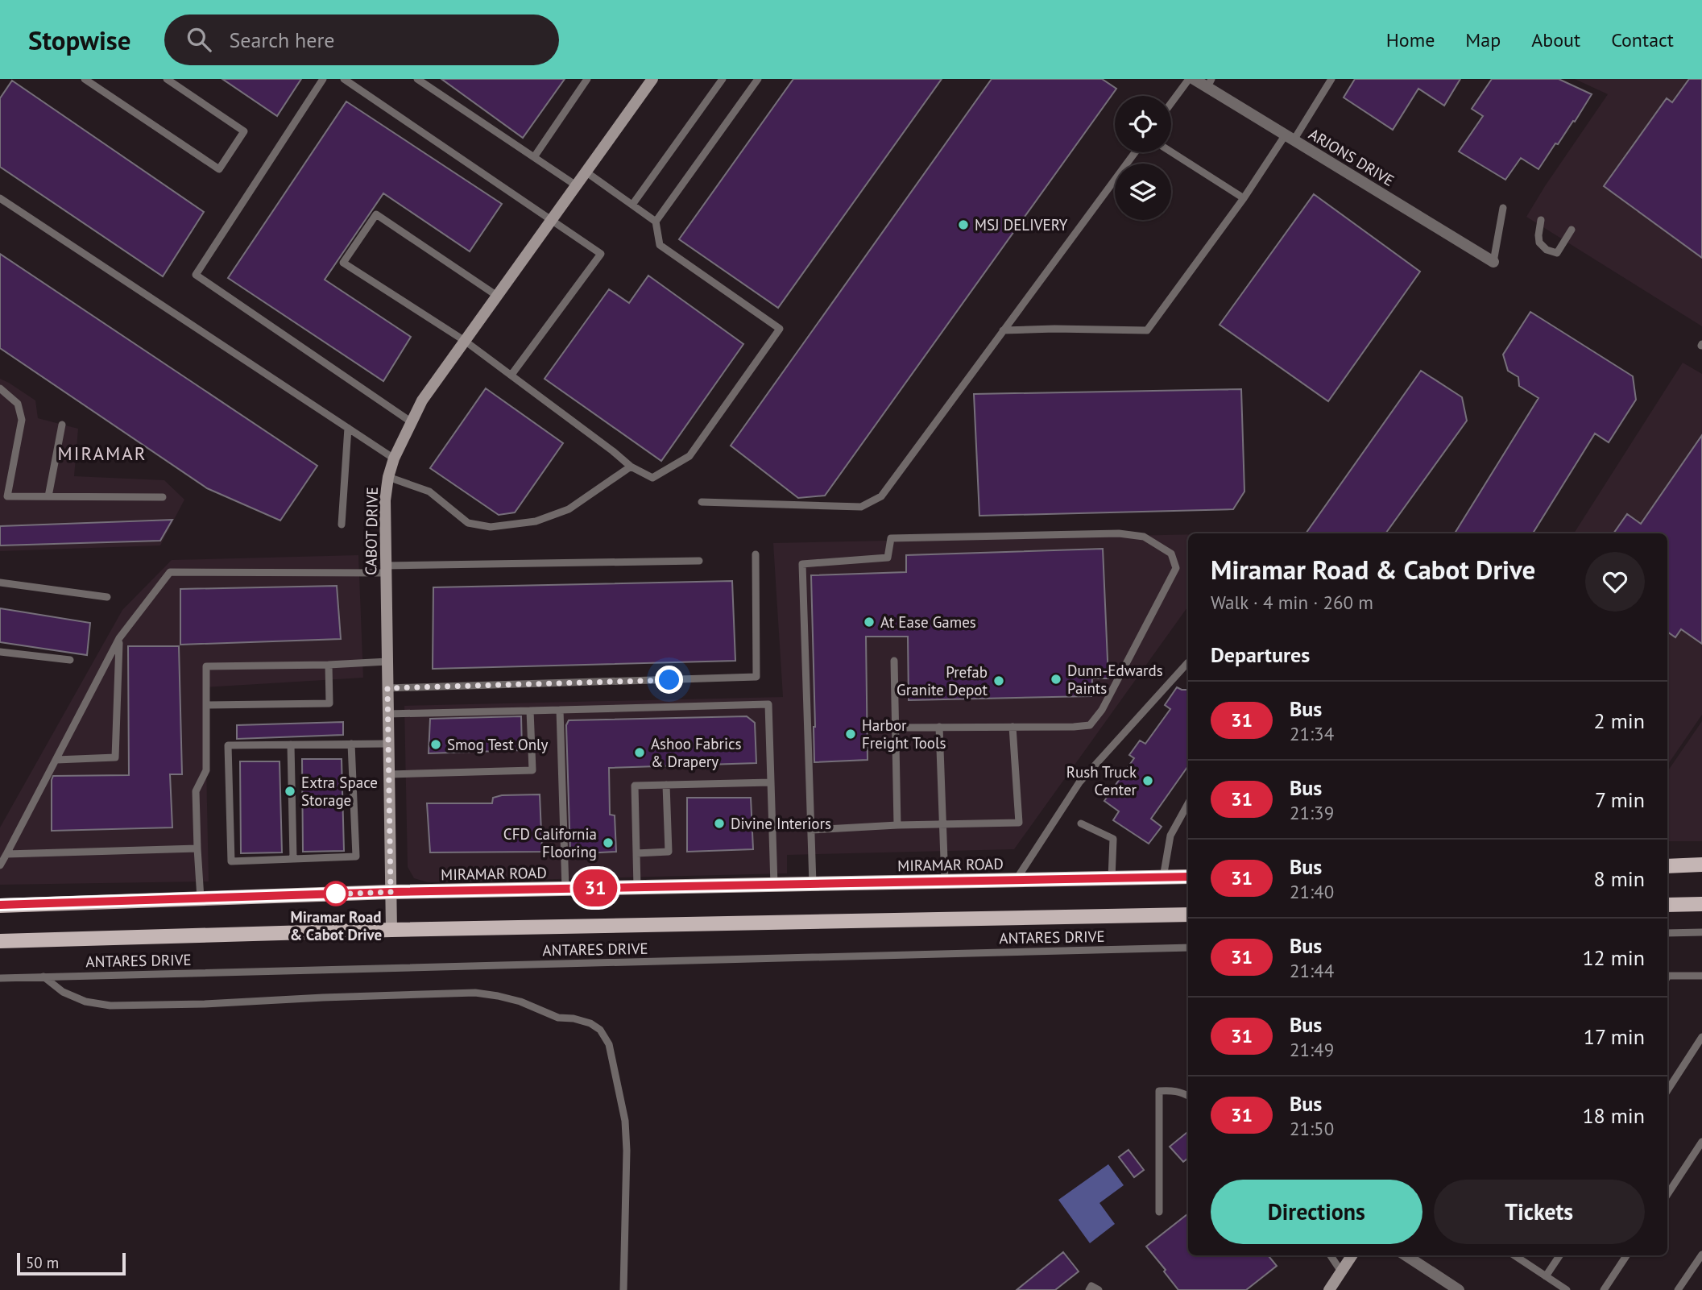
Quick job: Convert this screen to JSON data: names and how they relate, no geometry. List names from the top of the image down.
{
  "streets": {
    "main road": ["MIRAMAR ROAD"],
    "street": ["ARJONS DRIVE", "CABOT DRIVE"],
    "lane": ["ANTARES DRIVE"]
  },
  "crossings": [
    ["CABOT DRIVE", "MIRAMAR ROAD"]
  ],
  "districts": ["MIRAMAR"],
  "places": [
    "MSJ DELIVERY",
    "At Ease Games",
    "Dunn-Edwards Paints",
    "Prefab Granite Depot",
    "Harbor Freight Tools",
    "Smog Test Only",
    "Ashoo Fabrics & Drapery",
    "Rush Truck Center",
    "Extra Space Storage",
    "Divine Interiors",
    "CFD California Flooring",
    "Miramar Road & Cabot Drive"
  ],
  "lines": ["bus line 31"],
  "scale_bar": "50 m",
  "page": {
    "header": "Stopwise",
    "search": "Search here",
    "nav": [
      "Home",
      "Map",
      "About",
      "Contact"
    ],
    "on_map": "31",
    "heading": [
      ["Miramar Road & Cabot Drive", "Walk · 4 min · 260 m"],
      "Departures"
    ],
    "list": [
      {
        "mark": "31",
        "name": "Bus",
        "note": "21:34",
        "value": "2 min"
      },
      {
        "mark": "31",
        "name": "Bus",
        "note": "21:39",
        "value": "7 min"
      },
      {
        "mark": "31",
        "name": "Bus",
        "note": "21:40",
        "value": "8 min"
      },
      {
        "mark": "31",
        "name": "Bus",
        "note": "21:44",
        "value": "12 min"
      },
      {
        "mark": "31",
        "name": "Bus",
        "note": "21:49",
        "value": "17 min"
      },
      {
        "mark": "31",
        "name": "Bus",
        "note": "21:50",
        "value": "18 min"
      }
    ],
    "buttons": ["Directions", "Tickets"],
    "scale": "50 m"
  }
}
